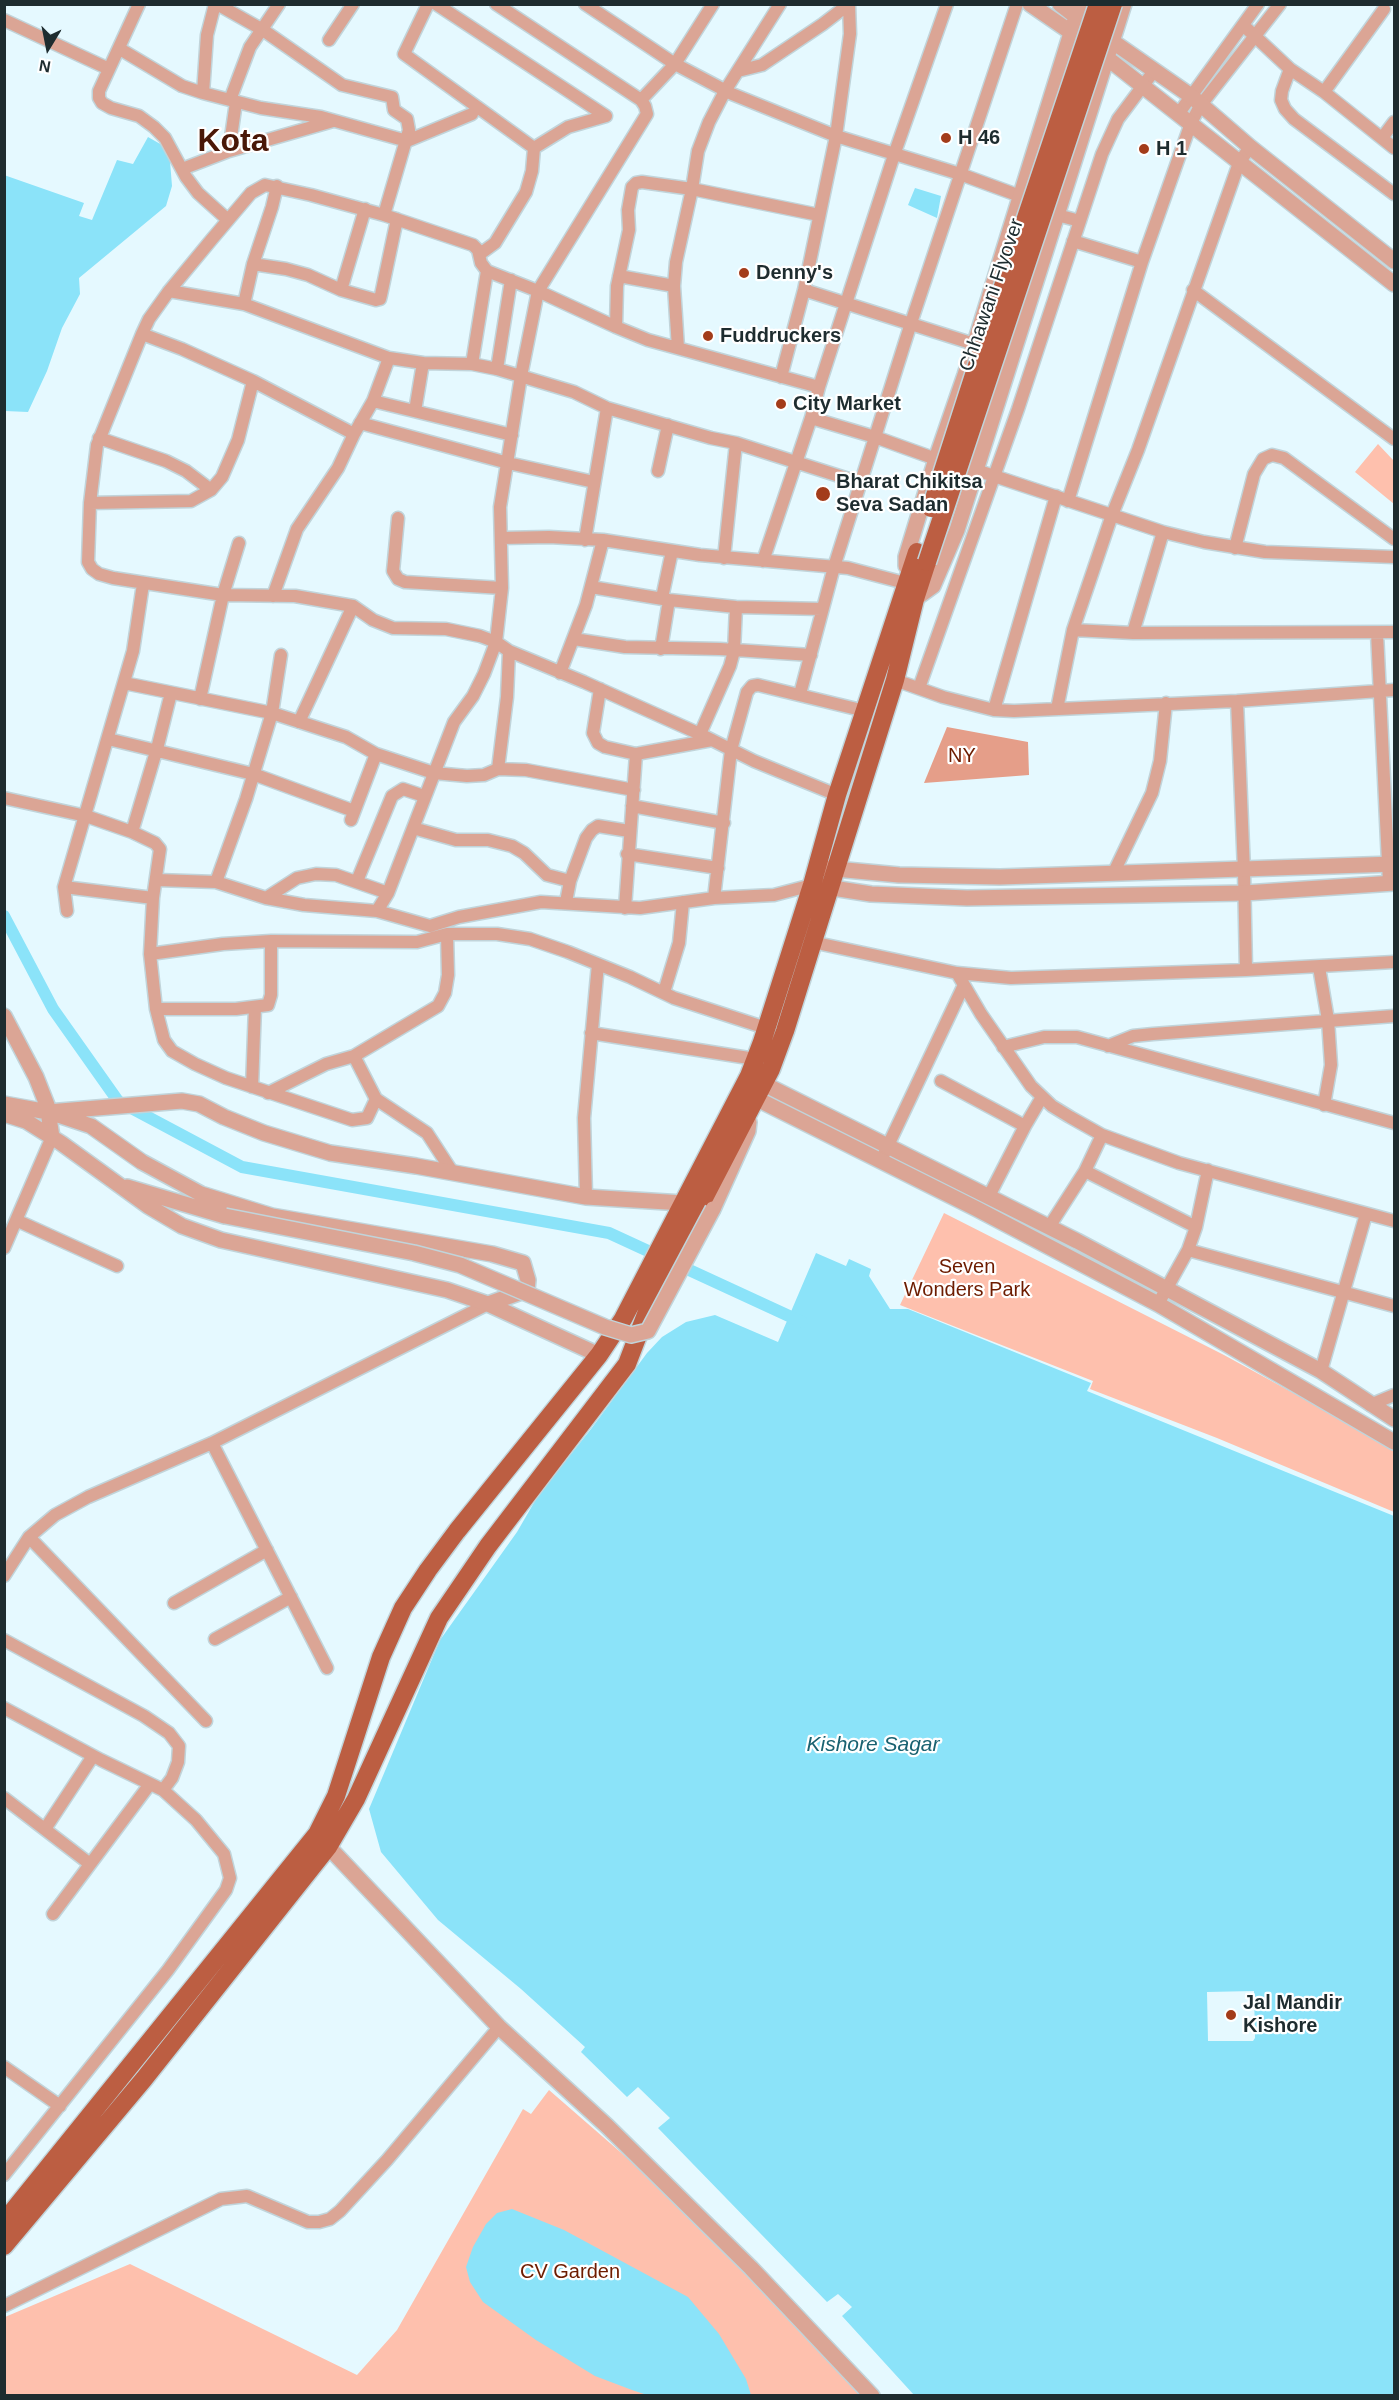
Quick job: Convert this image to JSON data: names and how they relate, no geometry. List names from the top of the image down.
{
  "streets": {
    "main road": ["Chhawani Flyover"]
  },
  "districts": ["Kota"],
  "water": ["Kishore Sagar"],
  "parks": ["NY", "Seven Wonders Park", "CV Garden"],
  "places": [
    "H 46",
    "H 1",
    "Denny's",
    "Fuddruckers",
    "City Market",
    "Bharat Chikitsa Seva Sadan",
    "Jal Mandir Kishore"
  ],
  "north": "bottom"
}
